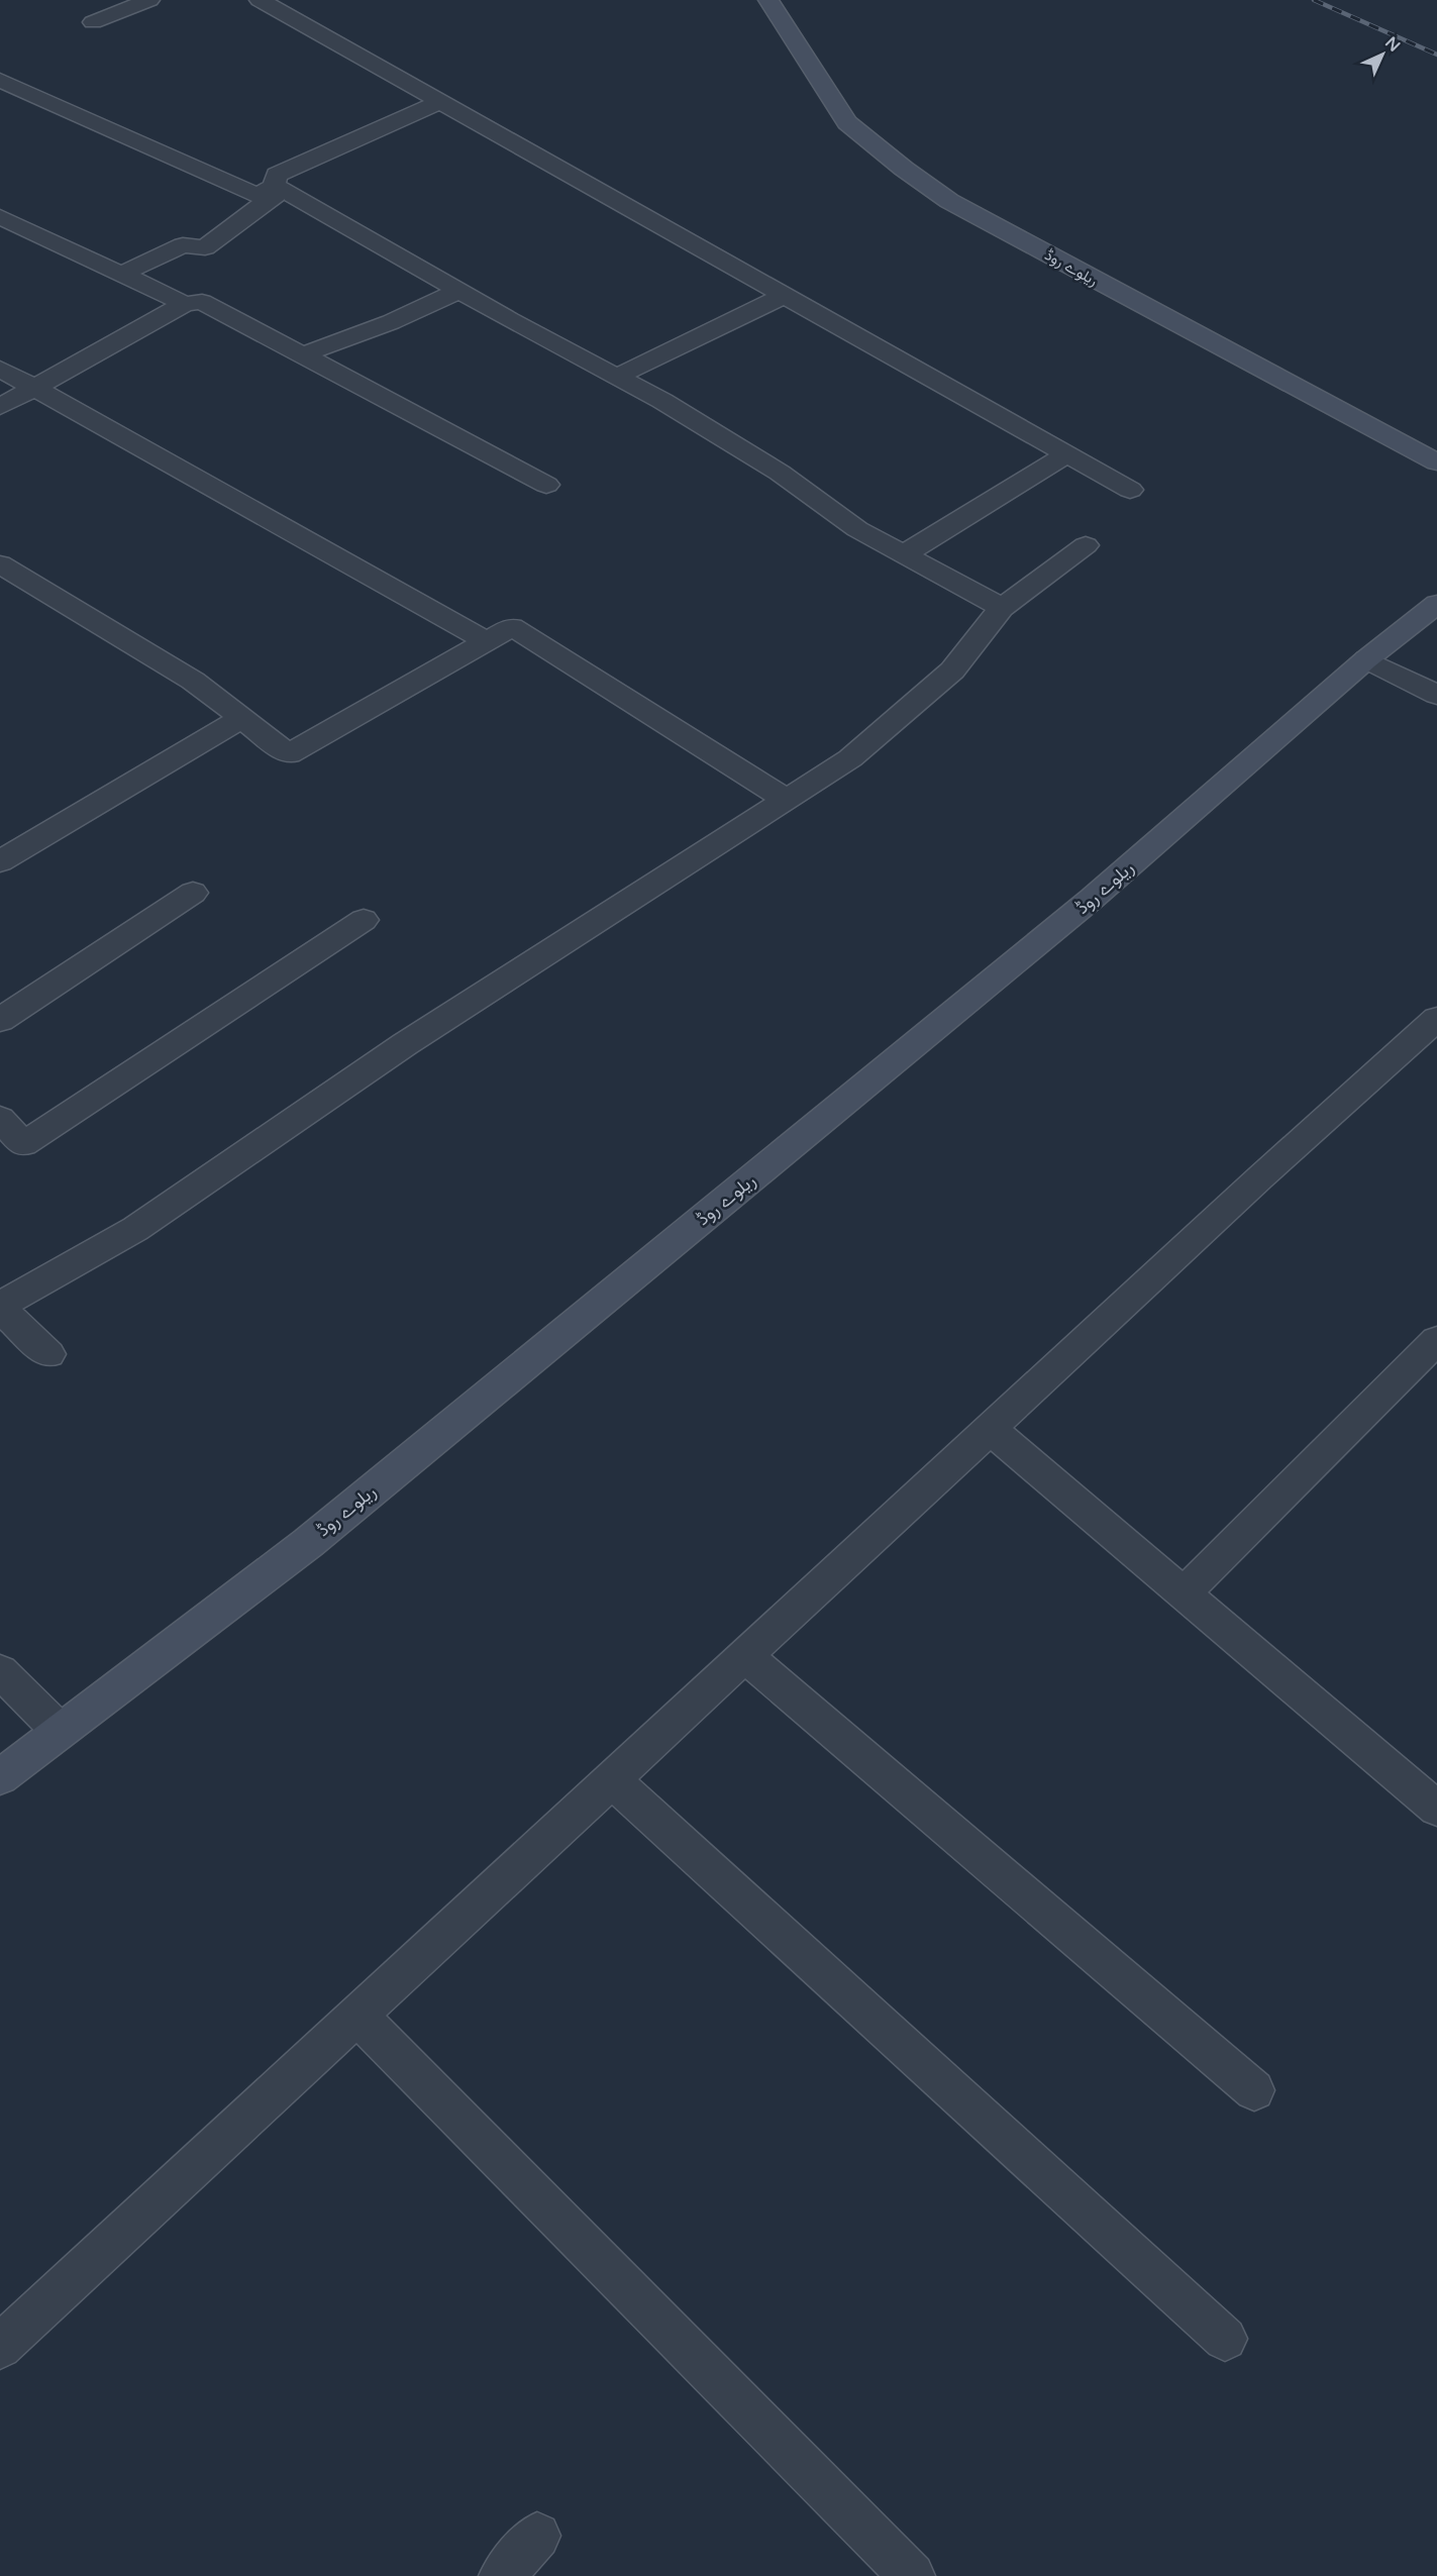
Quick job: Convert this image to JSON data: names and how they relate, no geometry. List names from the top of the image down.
{
  "streets": {
    "main road": ["ریلوے روڈ"]
  },
  "north": "top right"
}
